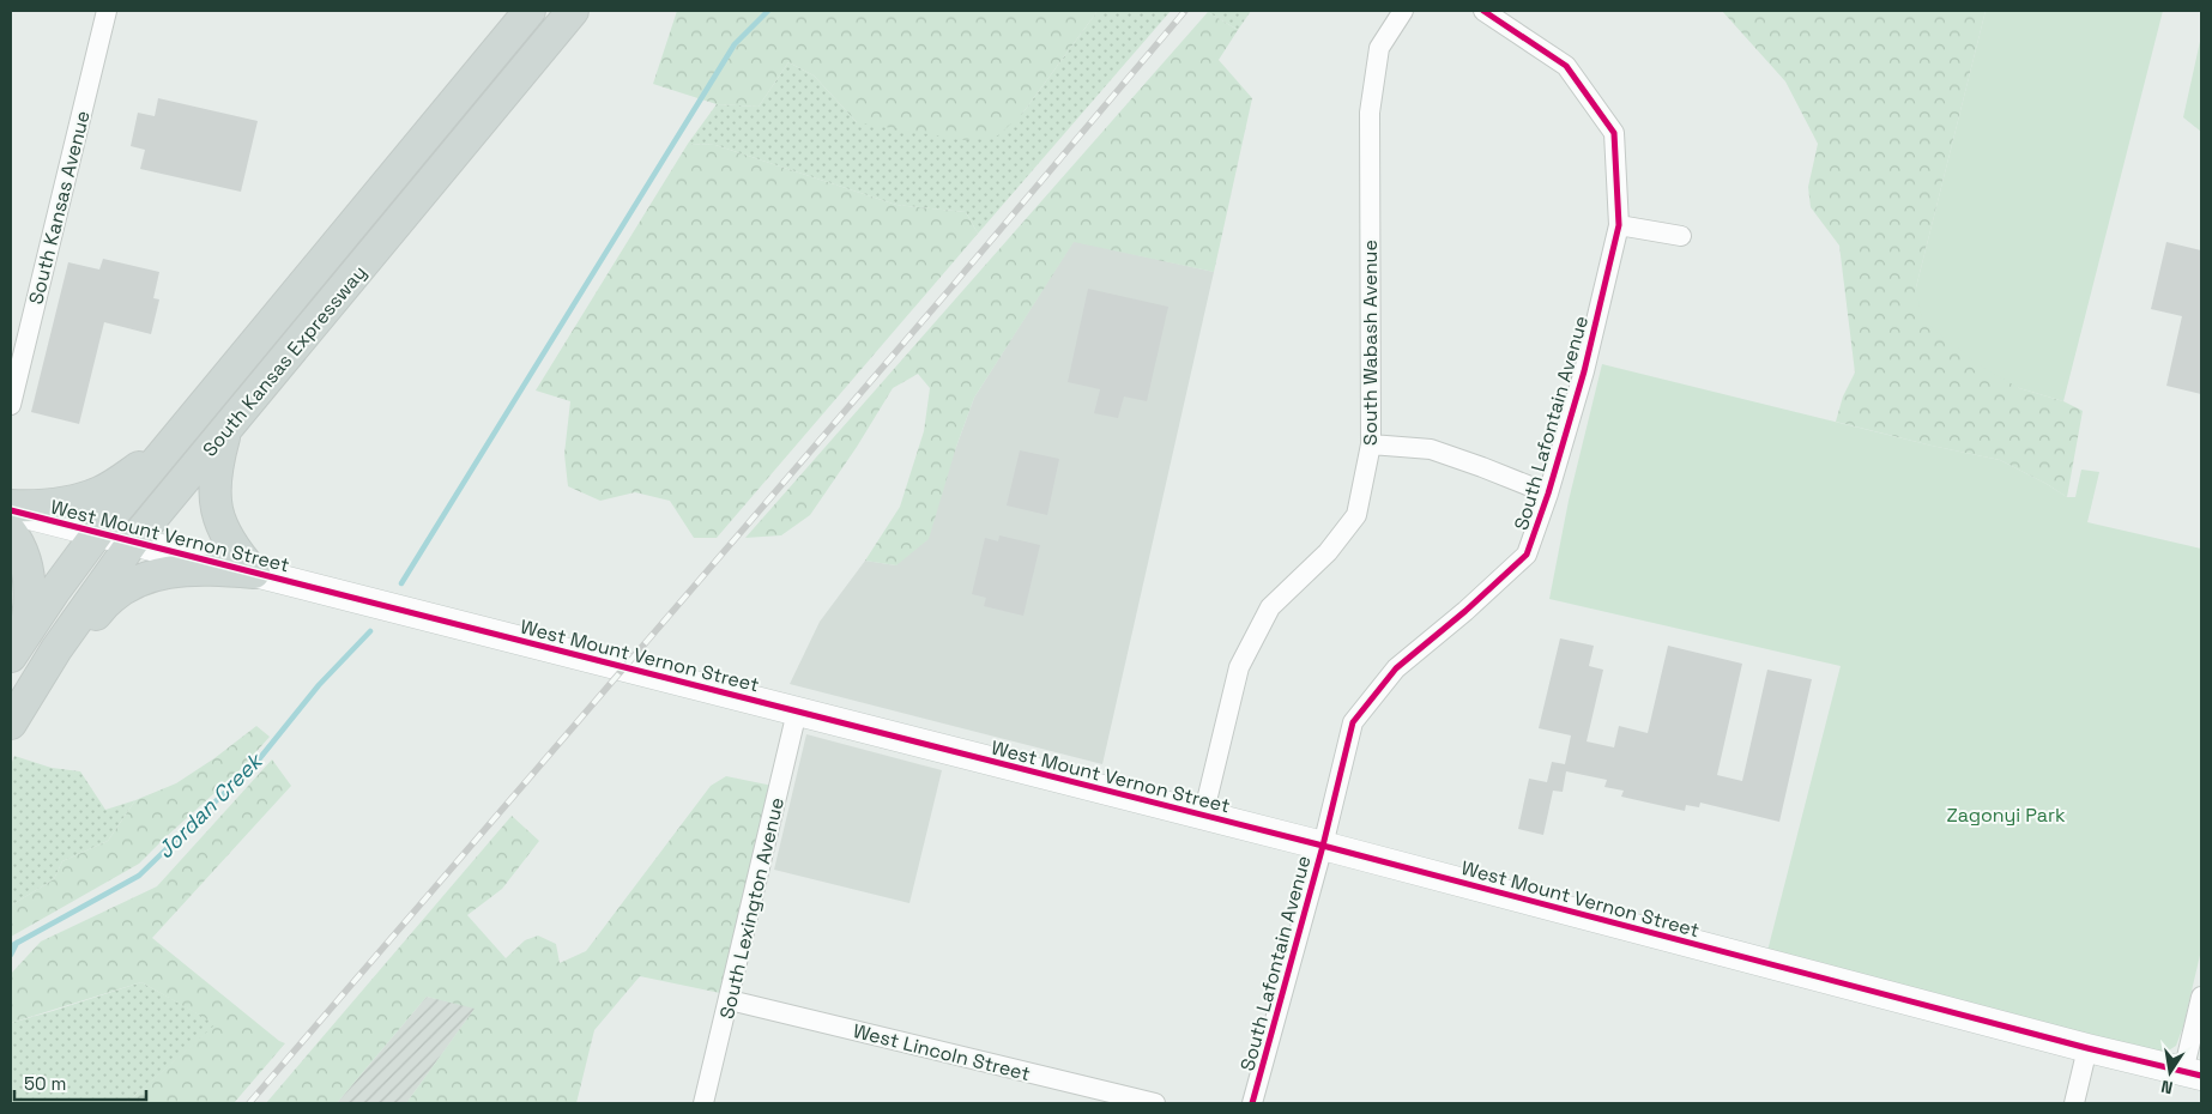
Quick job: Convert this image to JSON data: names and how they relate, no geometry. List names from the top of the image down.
{
  "streets": {
    "main road": ["South Kansas Expressway"],
    "street": [
      "South Kansas Avenue",
      "South Wabash Avenue",
      "South Lafontain Avenue",
      "West Mount Vernon Street",
      "South Lexington Avenue",
      "West Lincoln Street"
    ]
  },
  "crossings": [
    ["South Wabash Avenue", "West Mount Vernon Street"],
    ["South Kansas Expressway", "West Mount Vernon Street"],
    ["South Lafontain Avenue", "West Mount Vernon Street"],
    ["West Mount Vernon Street", "South Lexington Avenue"],
    ["South Lexington Avenue", "West Lincoln Street"]
  ],
  "water": ["Jordan Creek"],
  "parks": ["Zagonyi Park"],
  "scale_bar": "50 m",
  "north": "bottom"
}
